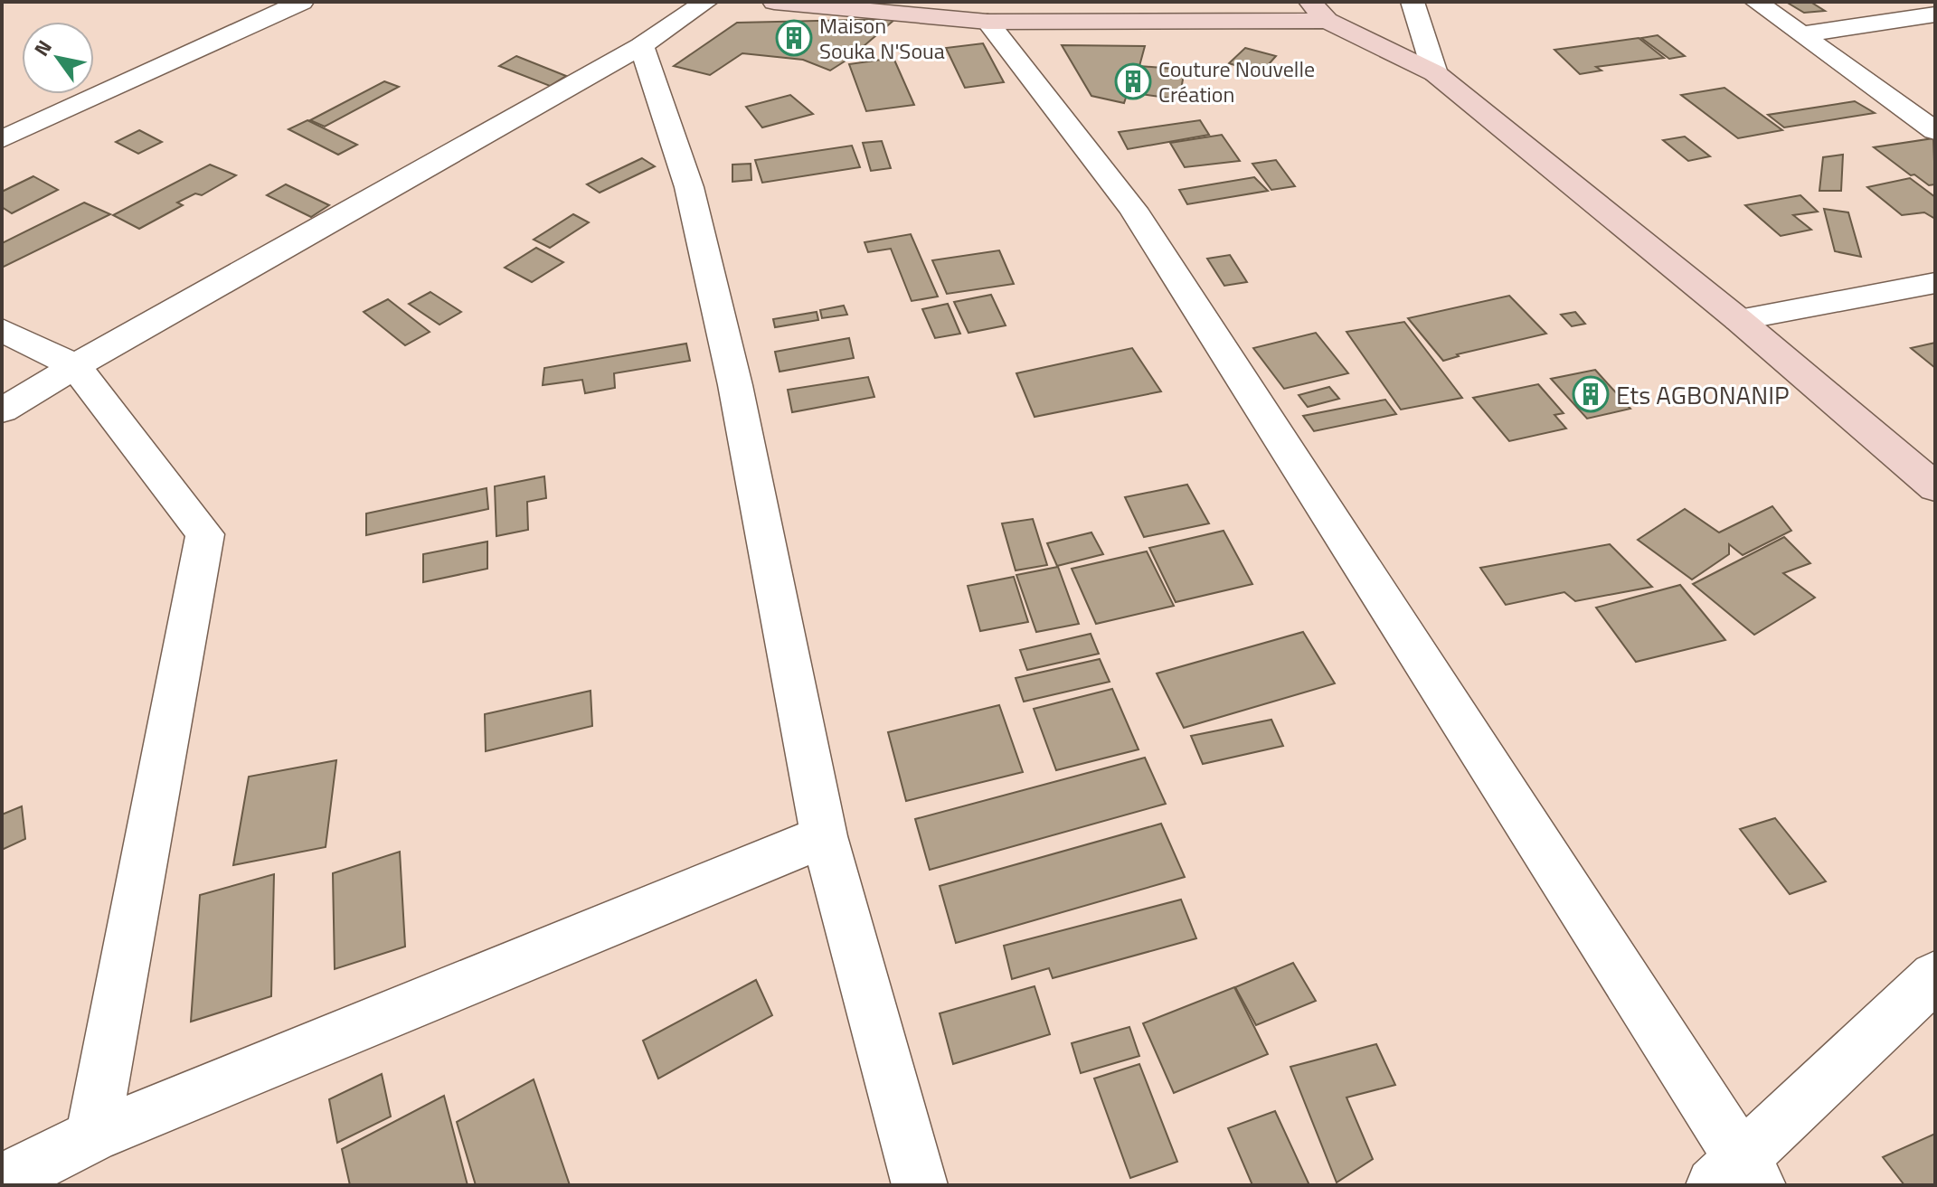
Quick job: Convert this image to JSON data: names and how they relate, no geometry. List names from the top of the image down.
{
  "places": {
    "building": ["Maison Souka N'Soua", "Couture Nouvelle Création", "Ets AGBONANIP"]
  },
  "north": "top left"
}
